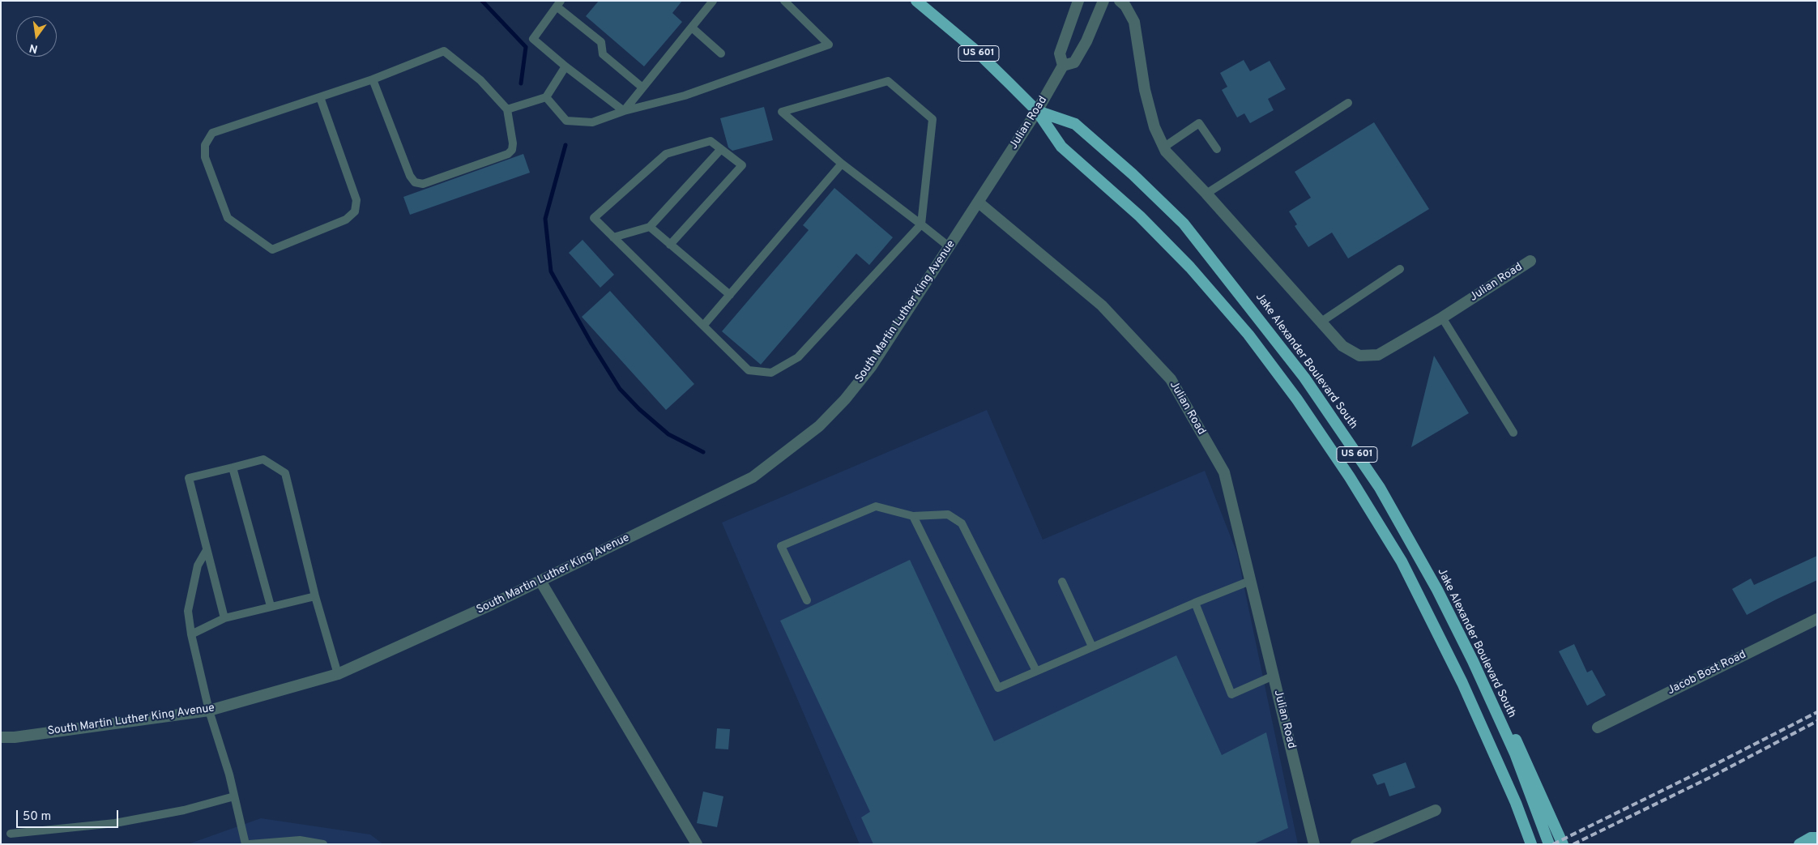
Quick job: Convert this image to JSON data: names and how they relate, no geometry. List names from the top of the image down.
{
  "streets": {
    "highway": ["US 601", "Jake Alexander Boulevard South"],
    "street": ["Julian Road", "South Martin Luther King Avenue", "Jacob Bost Road"]
  },
  "crossings": [
    ["Julian Road", "South Martin Luther King Avenue"],
    ["Julian Road", "Jake Alexander Boulevard South"]
  ],
  "scale_bar": "50 m",
  "north": "bottom"
}
